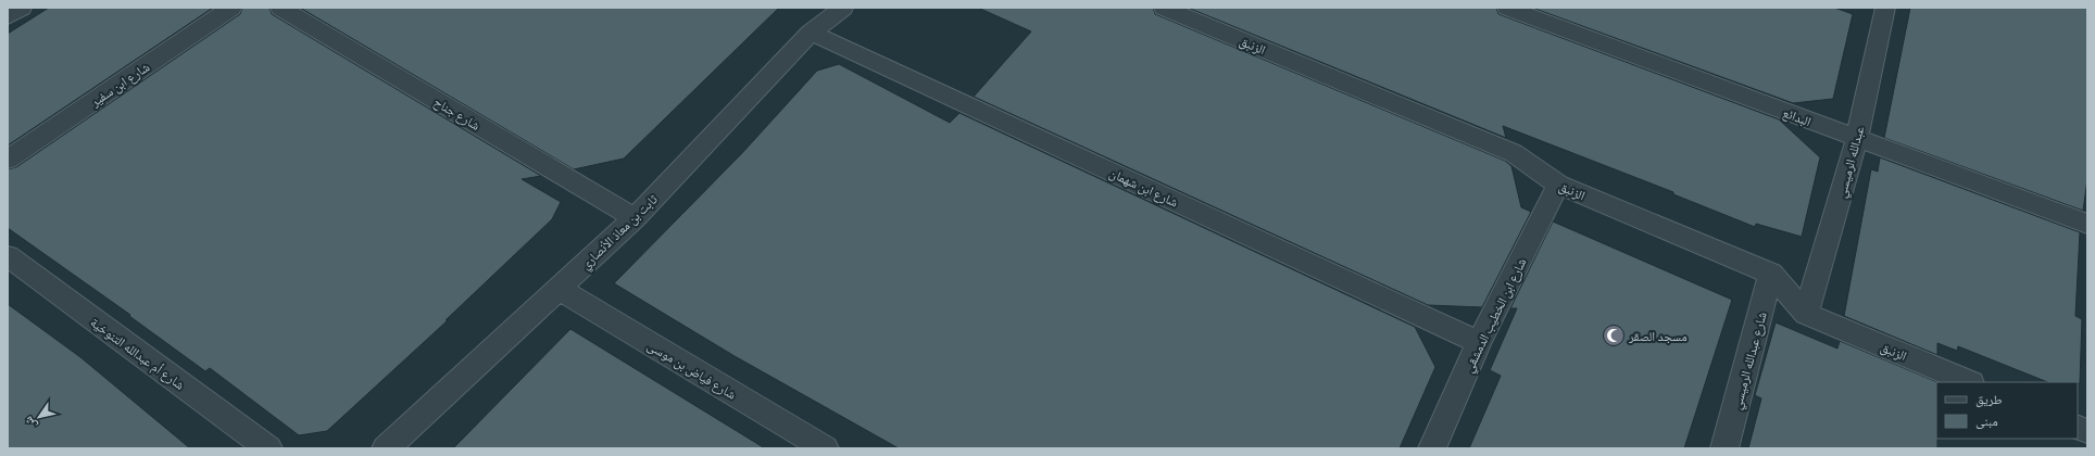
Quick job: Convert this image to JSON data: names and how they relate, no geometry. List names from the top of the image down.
{
  "streets": {
    "street": [
      "الزنبق",
      "شارع ابن سفير",
      "شارع جناح",
      "البدائع",
      "عبدالله الرميسي",
      "شارع ابن شهمان",
      "ثابت بن معاذ الأنصاري",
      "شارع ابن الخطيب الدمشقي",
      "شارع أم عبدالله التنوخية",
      "شارع عبدالله الرميسي",
      "شارع فياض بن موسى"
    ]
  },
  "crossings": [
    ["الزنبق", "عبدالله الرميسي"],
    ["الزنبق", "شارع ابن الخطيب الدمشقي"],
    ["الزنبق", "شارع عبدالله الرميسي"],
    ["شارع جناح", "ثابت بن معاذ الأنصاري"],
    ["البدائع", "عبدالله الرميسي"],
    ["شارع ابن شهمان", "ثابت بن معاذ الأنصاري"],
    ["شارع ابن شهمان", "شارع ابن الخطيب الدمشقي"],
    ["ثابت بن معاذ الأنصاري", "شارع فياض بن موسى"]
  ],
  "places": {
    "mosque": ["مسجد الصقر"]
  },
  "legend": ["طريق", "مبنى"],
  "north": "bottom left"
}
